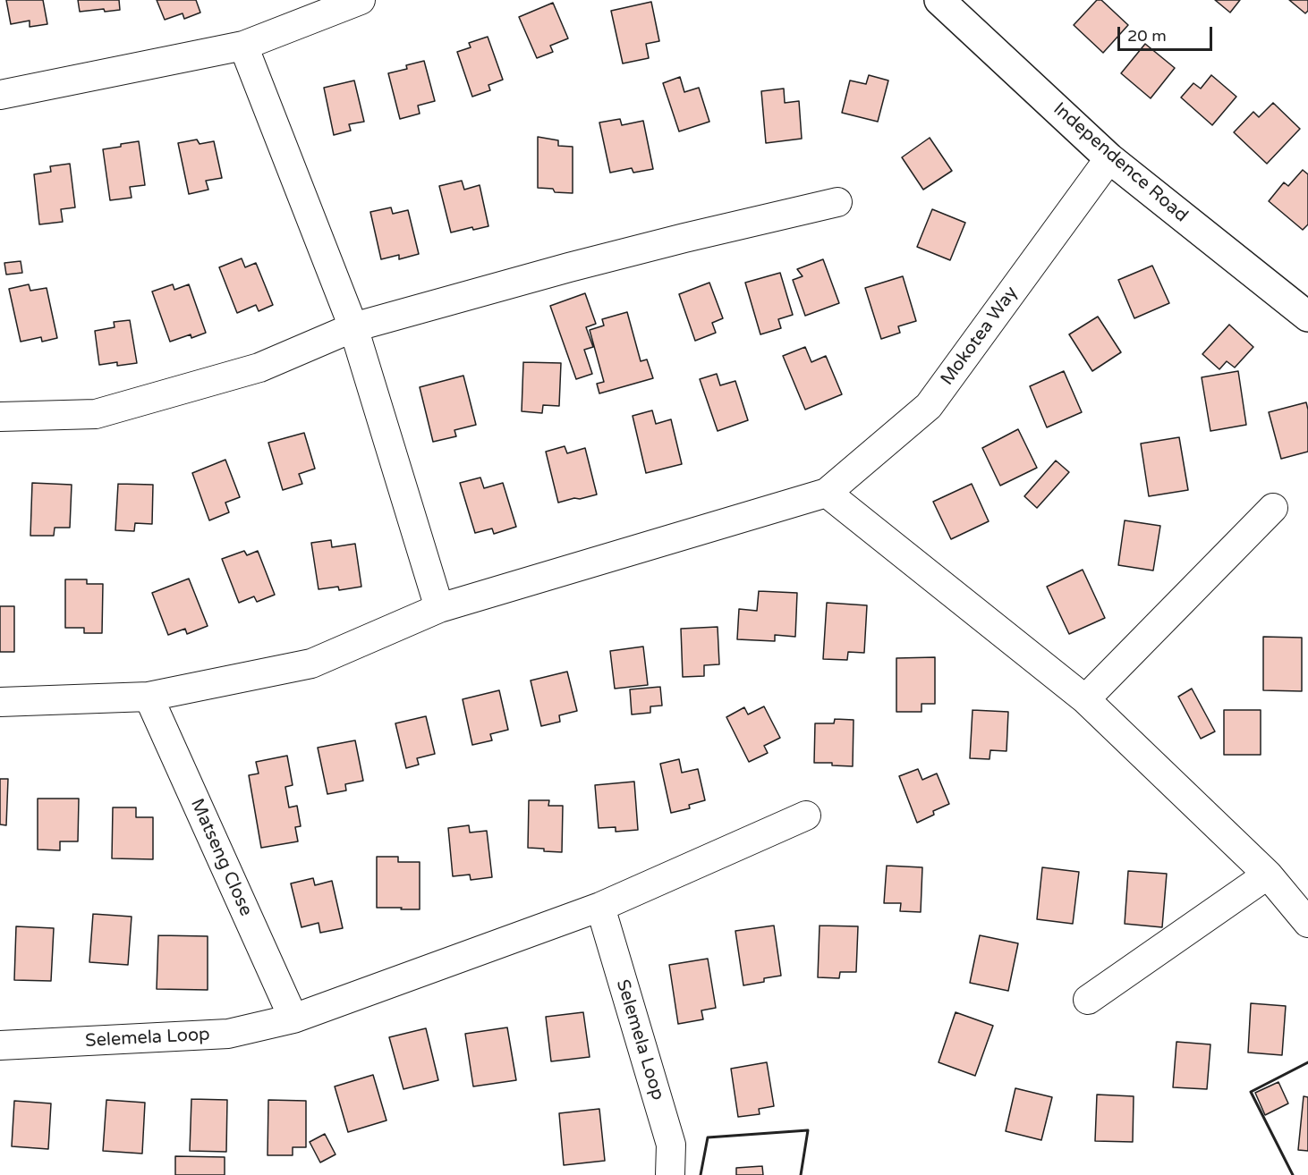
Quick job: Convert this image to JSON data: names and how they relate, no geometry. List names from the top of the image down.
{
  "streets": {
    "street": [
      "Independence Road",
      "Mokotea Way",
      "Matseng Close",
      "Selemela Loop"
    ]
  },
  "crossings": [
    ["Independence Road", "Mokotea Way"],
    ["Matseng Close", "Selemela Loop"]
  ],
  "scale_bar": "20 m"
}
